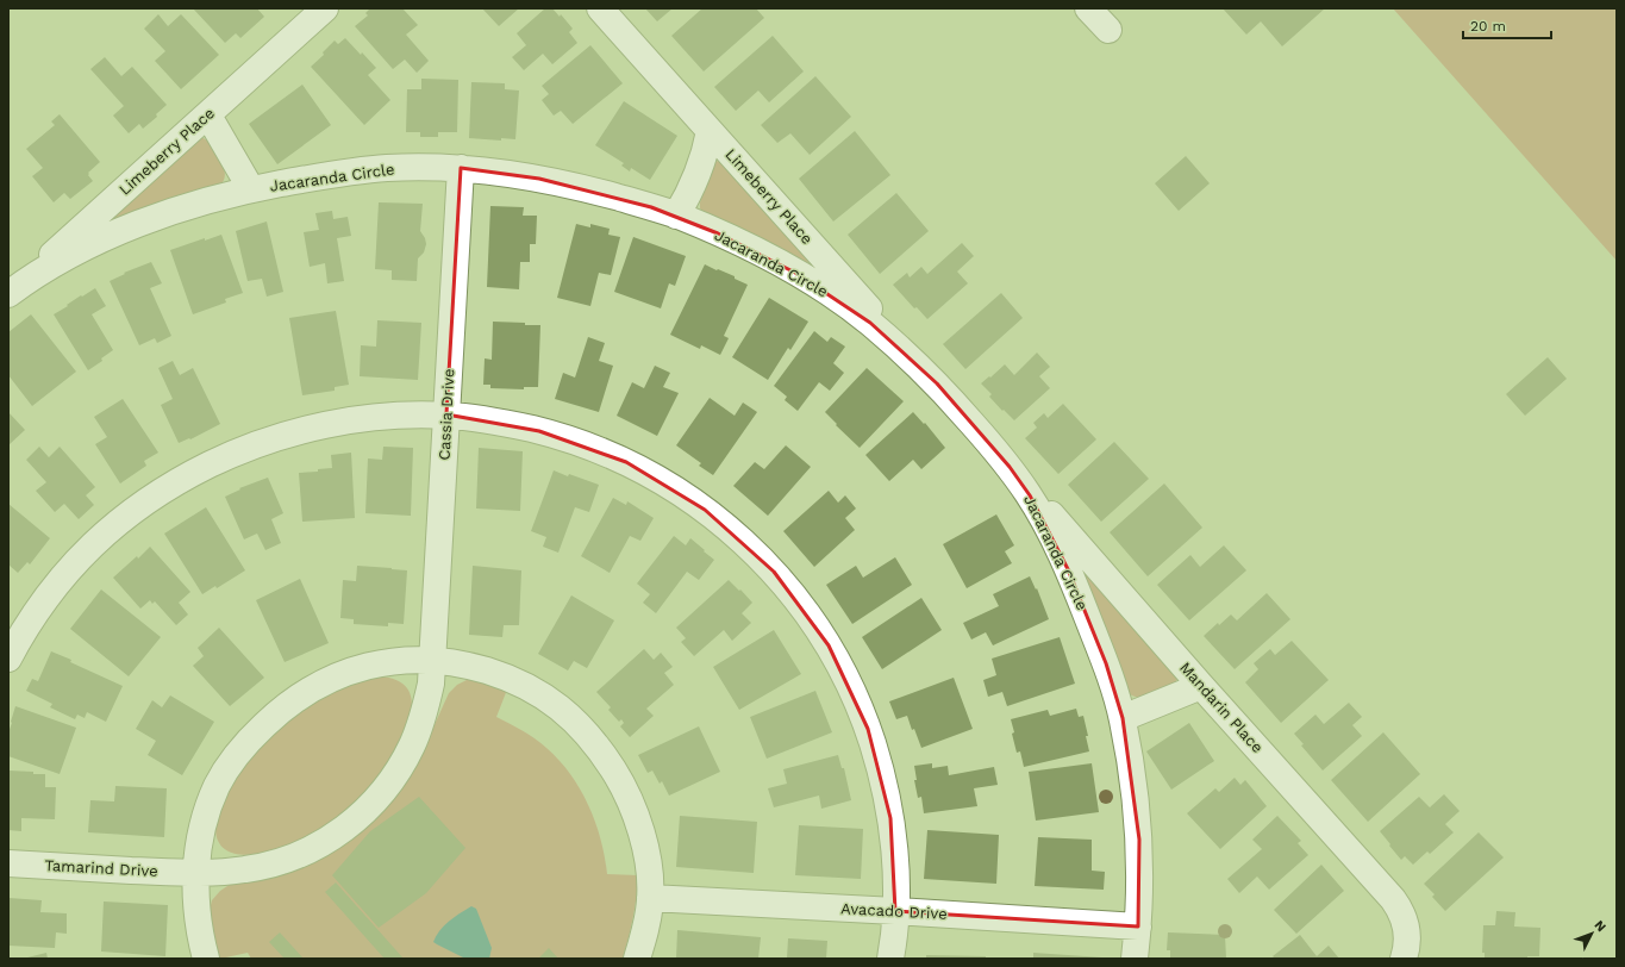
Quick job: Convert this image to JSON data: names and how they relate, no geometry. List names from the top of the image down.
{
  "streets": {
    "street": [
      "Limeberry Place",
      "Jacaranda Circle",
      "Cassia Drive",
      "Mandarin Place",
      "Tamarind Drive",
      "Avacado Drive"
    ]
  },
  "crossings": [
    ["Limeberry Place", "Jacaranda Circle"],
    ["Jacaranda Circle", "Cassia Drive"],
    ["Jacaranda Circle", "Mandarin Place"],
    ["Jacaranda Circle", "Avacado Drive"],
    ["Cassia Drive", "Tamarind Drive"]
  ],
  "scale_bar": "20 m",
  "north": "top right"
}
